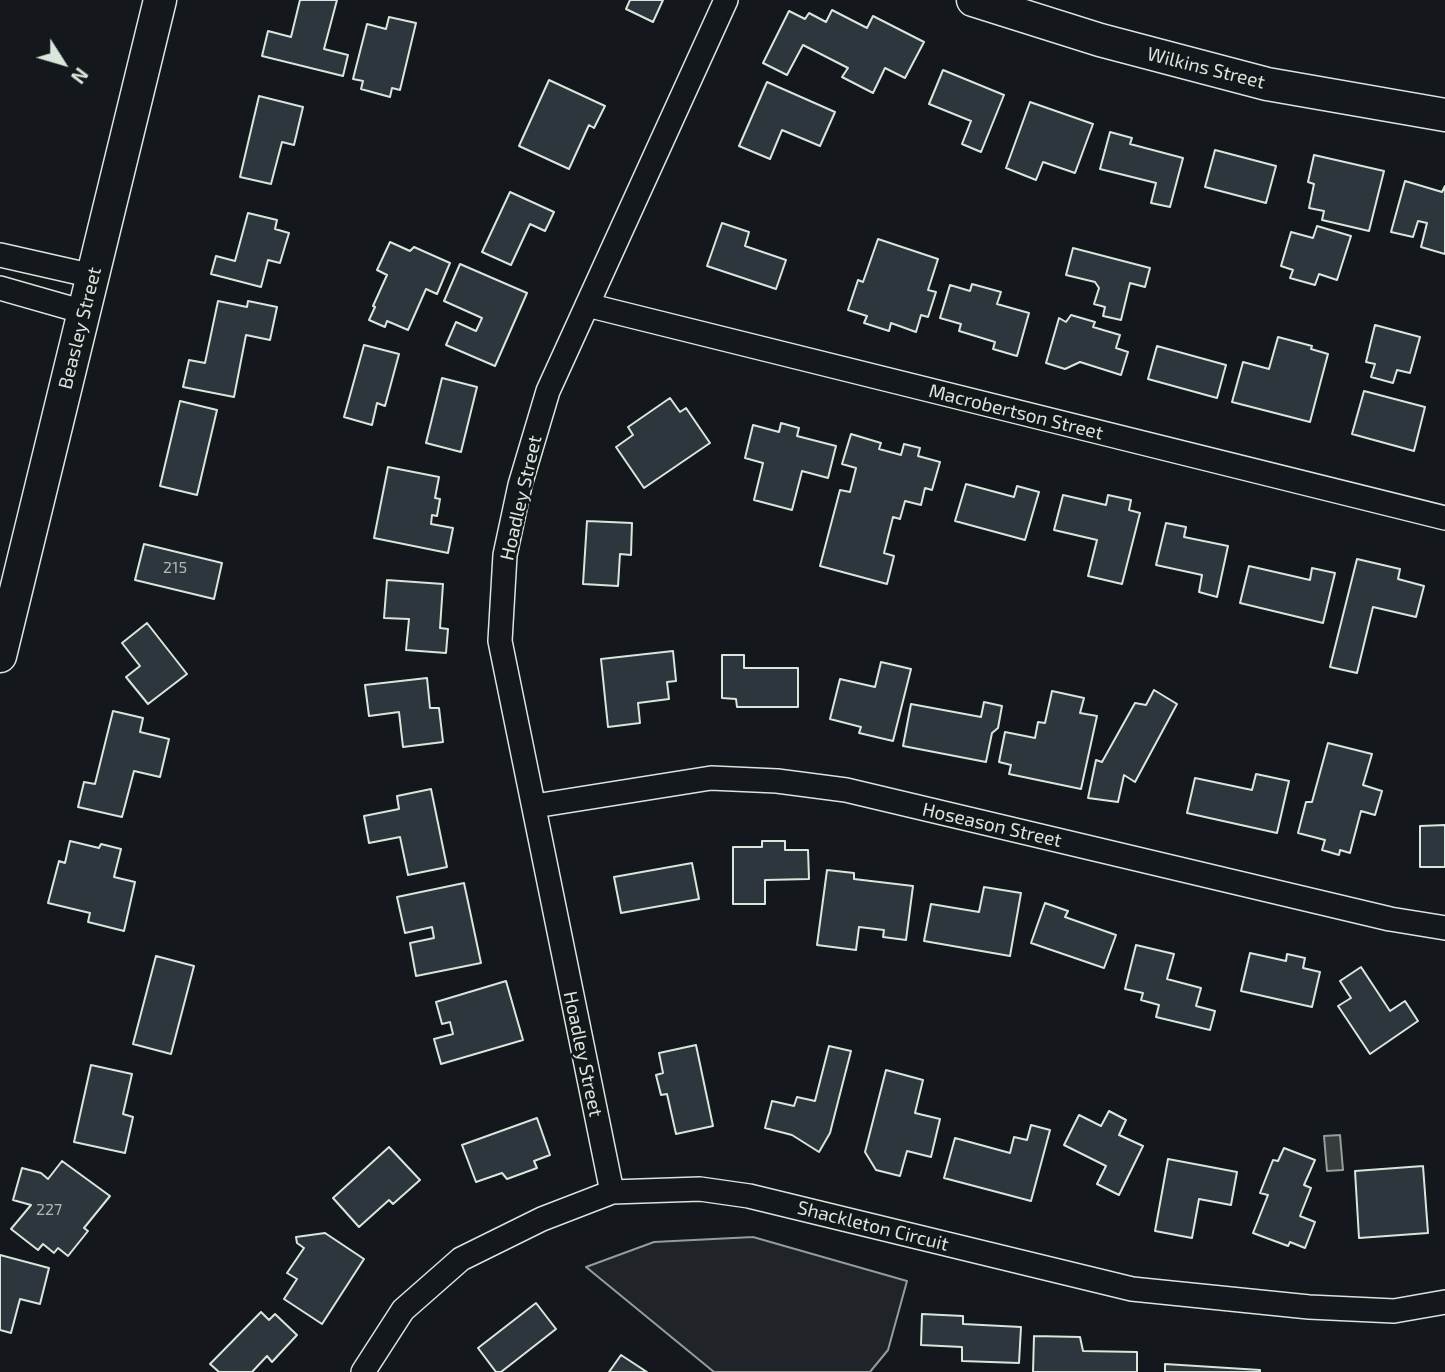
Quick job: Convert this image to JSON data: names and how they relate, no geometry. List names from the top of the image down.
{
  "streets": {
    "main road": ["Wilkins Street", "Beasley Street"],
    "street": [
      "Macrobertson Street",
      "Hoadley Street",
      "Hoseason Street",
      "Shackleton Circuit"
    ]
  },
  "crossings": [
    ["Macrobertson Street", "Hoadley Street"],
    ["Hoadley Street", "Hoseason Street"],
    ["Hoadley Street", "Shackleton Circuit"]
  ],
  "house_numbers": ["215", "227"],
  "north": "bottom right"
}
